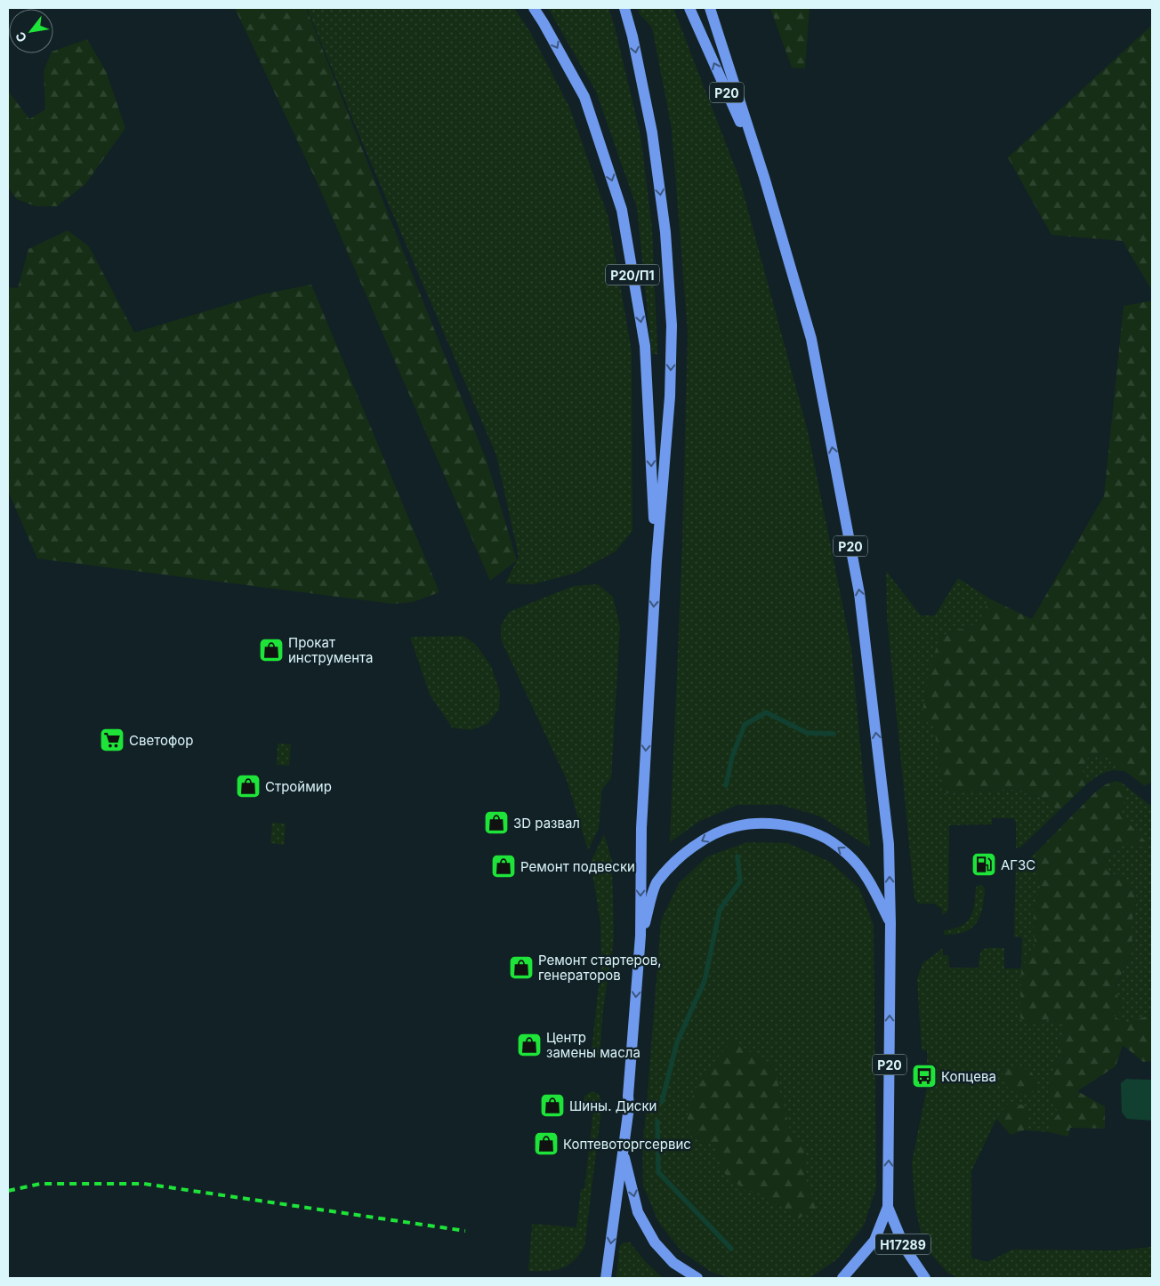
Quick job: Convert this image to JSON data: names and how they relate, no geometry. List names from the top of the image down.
{
  "streets": {
    "main road": ["Р20", "Р20/П1", "Н17289"]
  },
  "crossings": [
    ["Р20", "Р20/П1"],
    ["Р20", "Н17289"]
  ],
  "places": {
    "shop": [
      "Прокат инструмента",
      "Строймир",
      "3D развал",
      "Ремонт подвески",
      "Ремонт стартеров, генераторов",
      "Центр замены масла",
      "Шины. Диски",
      "Коптевоторгсервис"
    ],
    "supermarket": ["Светофор"],
    "fuel station": ["АГЗС"],
    "bus stop": ["Копцева"]
  },
  "north": "bottom left"
}
